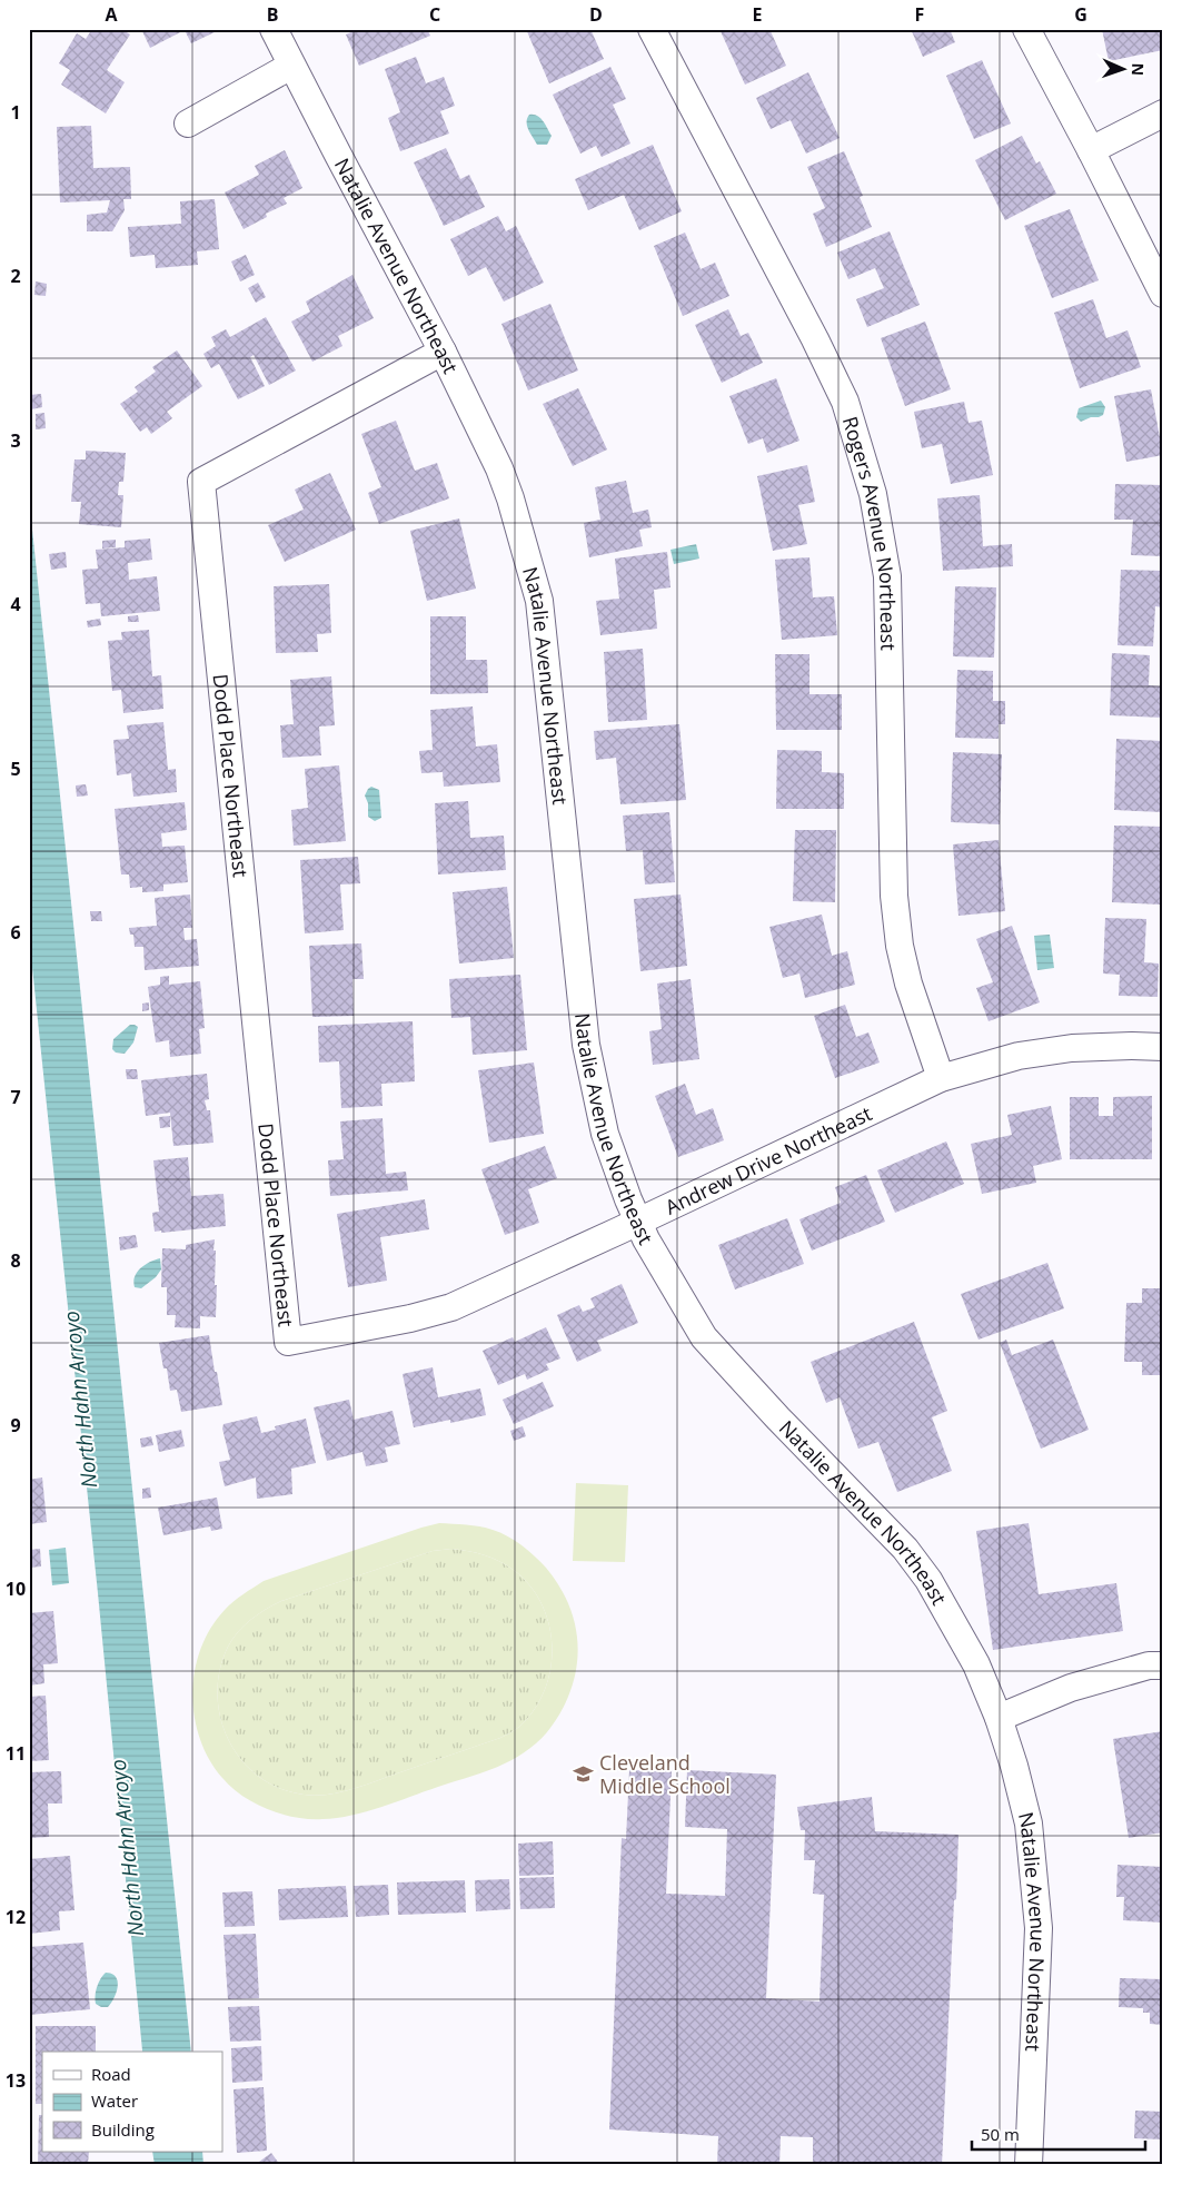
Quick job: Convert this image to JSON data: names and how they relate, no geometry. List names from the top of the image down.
{
  "streets": {
    "street": [
      "Natalie Avenue Northeast",
      "Rogers Avenue Northeast",
      "Dodd Place Northeast",
      "Andrew Drive Northeast"
    ]
  },
  "crossings": [
    ["Natalie Avenue Northeast", "Dodd Place Northeast"],
    ["Natalie Avenue Northeast", "Andrew Drive Northeast"],
    ["Rogers Avenue Northeast", "Andrew Drive Northeast"],
    ["Dodd Place Northeast", "Andrew Drive Northeast"]
  ],
  "water": ["North Hahn Arroyo"],
  "places": {
    "school or university": ["Cleveland Middle School"]
  },
  "legend": ["Road", "Water", "Building"],
  "scale_bar": "50 m",
  "north": "right",
  "grid": {
    "columns": [
      "A",
      "B",
      "C",
      "D",
      "E",
      "F",
      "G"
    ],
    "rows": [
      "1",
      "2",
      "3",
      "4",
      "5",
      "6",
      "7",
      "8",
      "9",
      "10",
      "11",
      "12",
      "13"
    ]
  }
}
